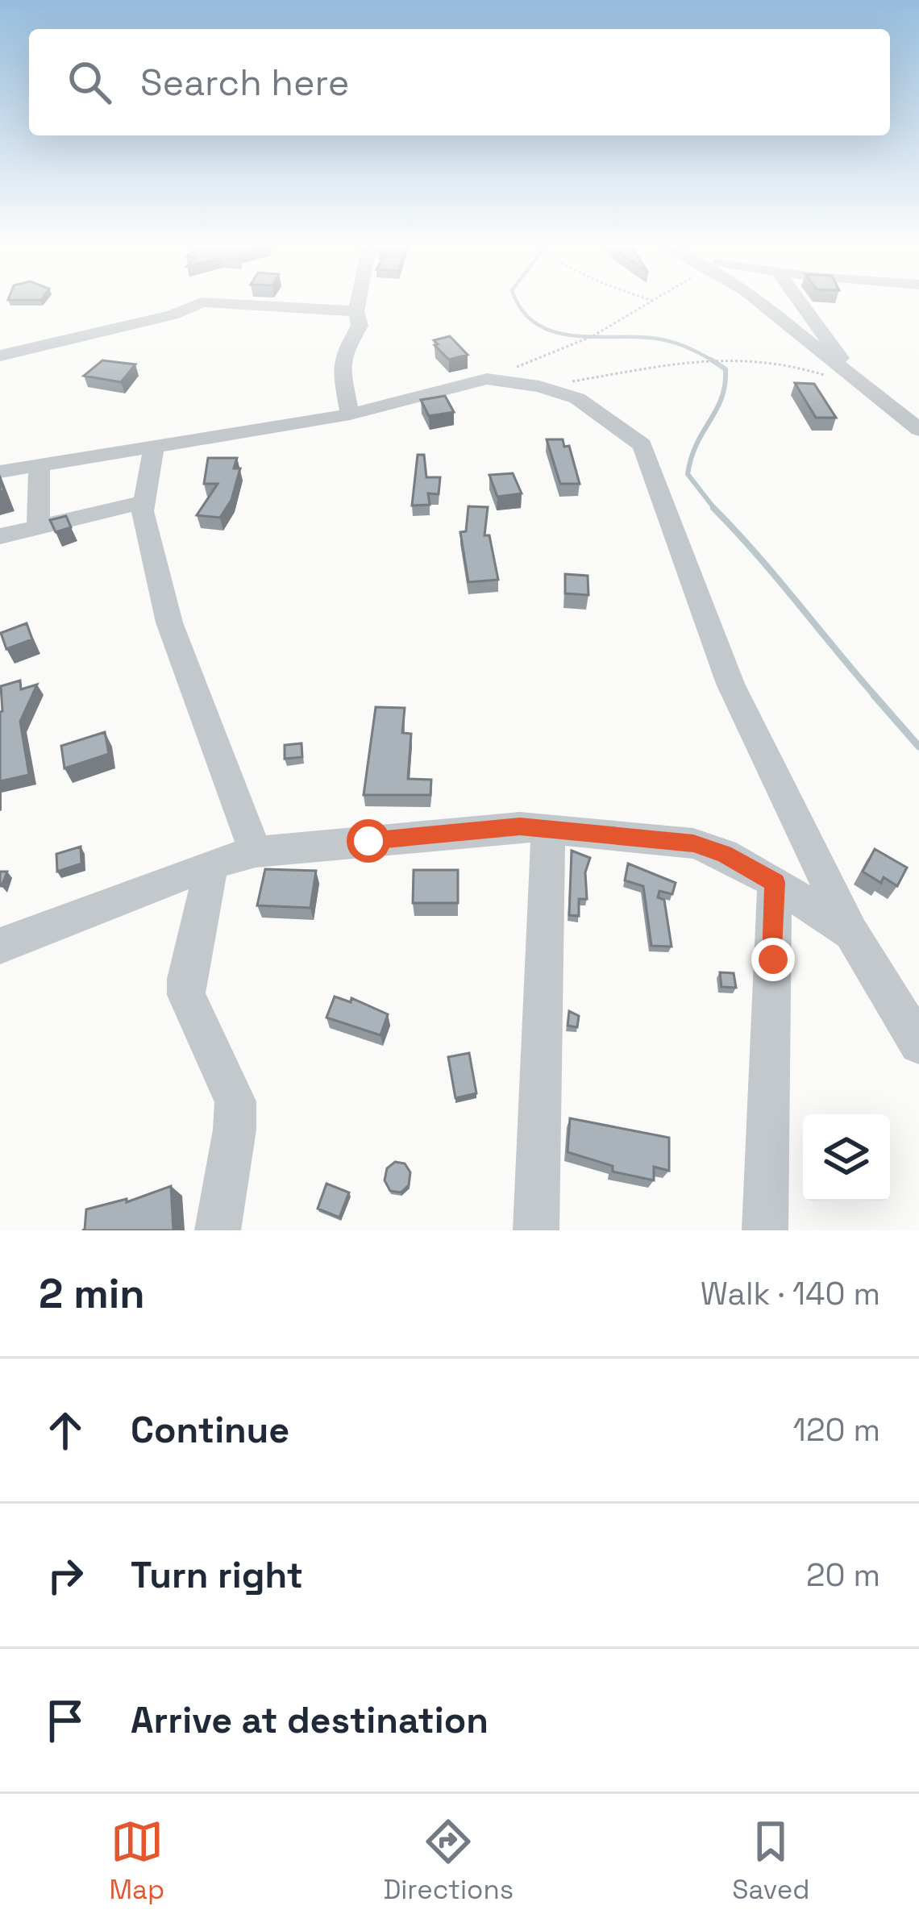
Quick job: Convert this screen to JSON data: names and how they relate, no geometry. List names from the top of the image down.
{
  "page": {
    "search": "Search here",
    "heading": ["2 min", "Walk · 140 m"],
    "list": [
      ["Continue", "120 m"],
      ["Turn right", "20 m"],
      "Arrive at destination"
    ],
    "nav": ["Map", "Directions", "Saved"]
  }
}
